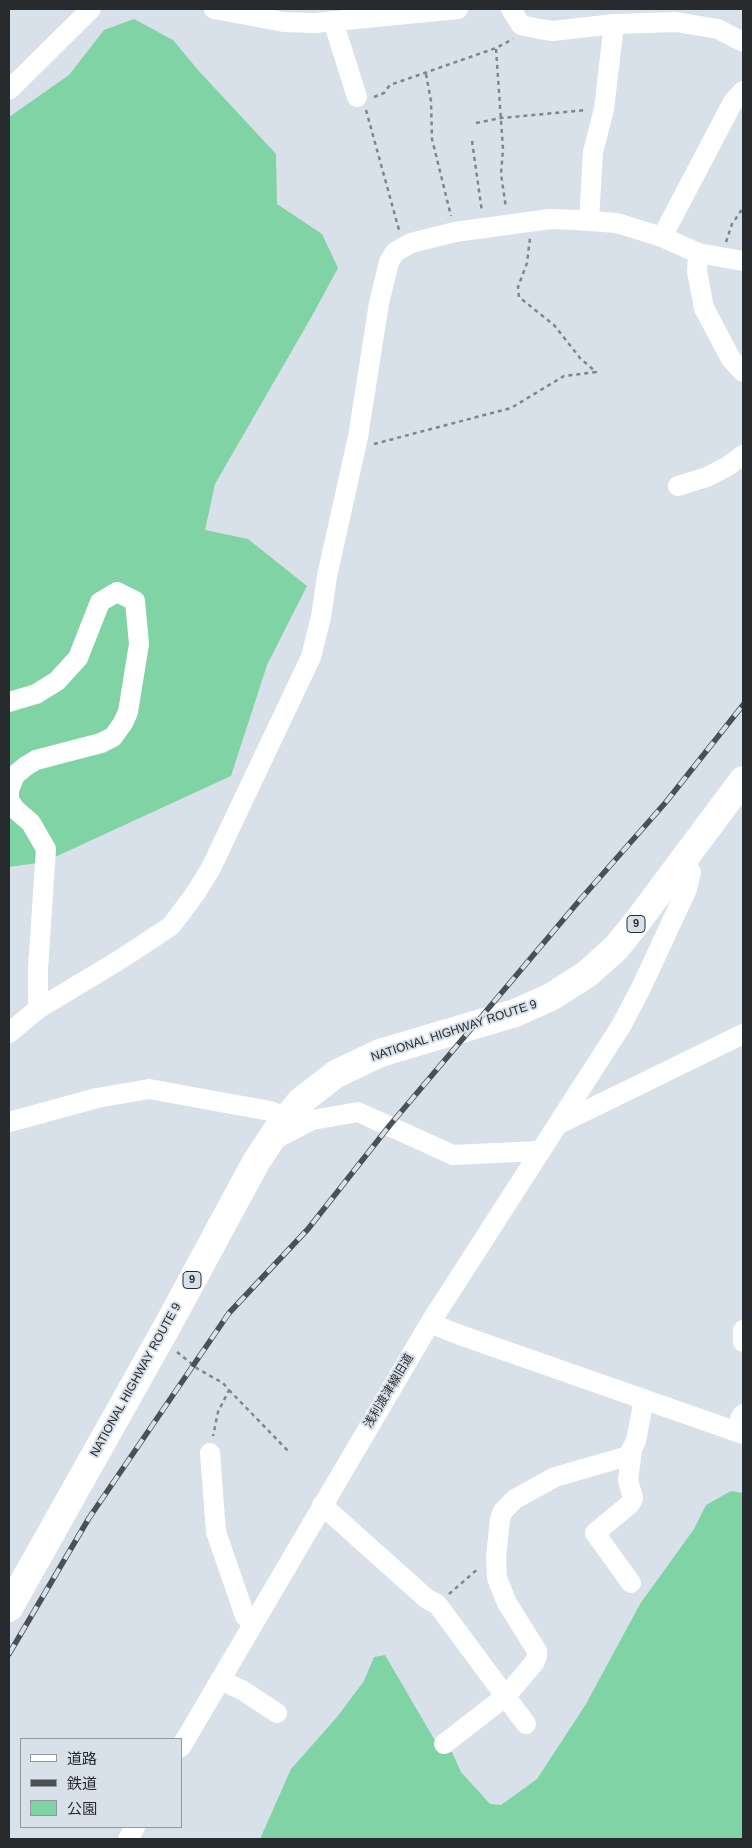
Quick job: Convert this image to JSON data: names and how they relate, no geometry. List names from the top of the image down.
{
  "streets": {
    "highway": ["9", "NATIONAL HIGHWAY ROUTE 9"],
    "street": ["浅利渡津線旧道"]
  },
  "crossings": [
    ["NATIONAL HIGHWAY ROUTE 9", "浅利渡津線旧道"]
  ],
  "legend": ["道路", "鉄道", "公園"]
}
